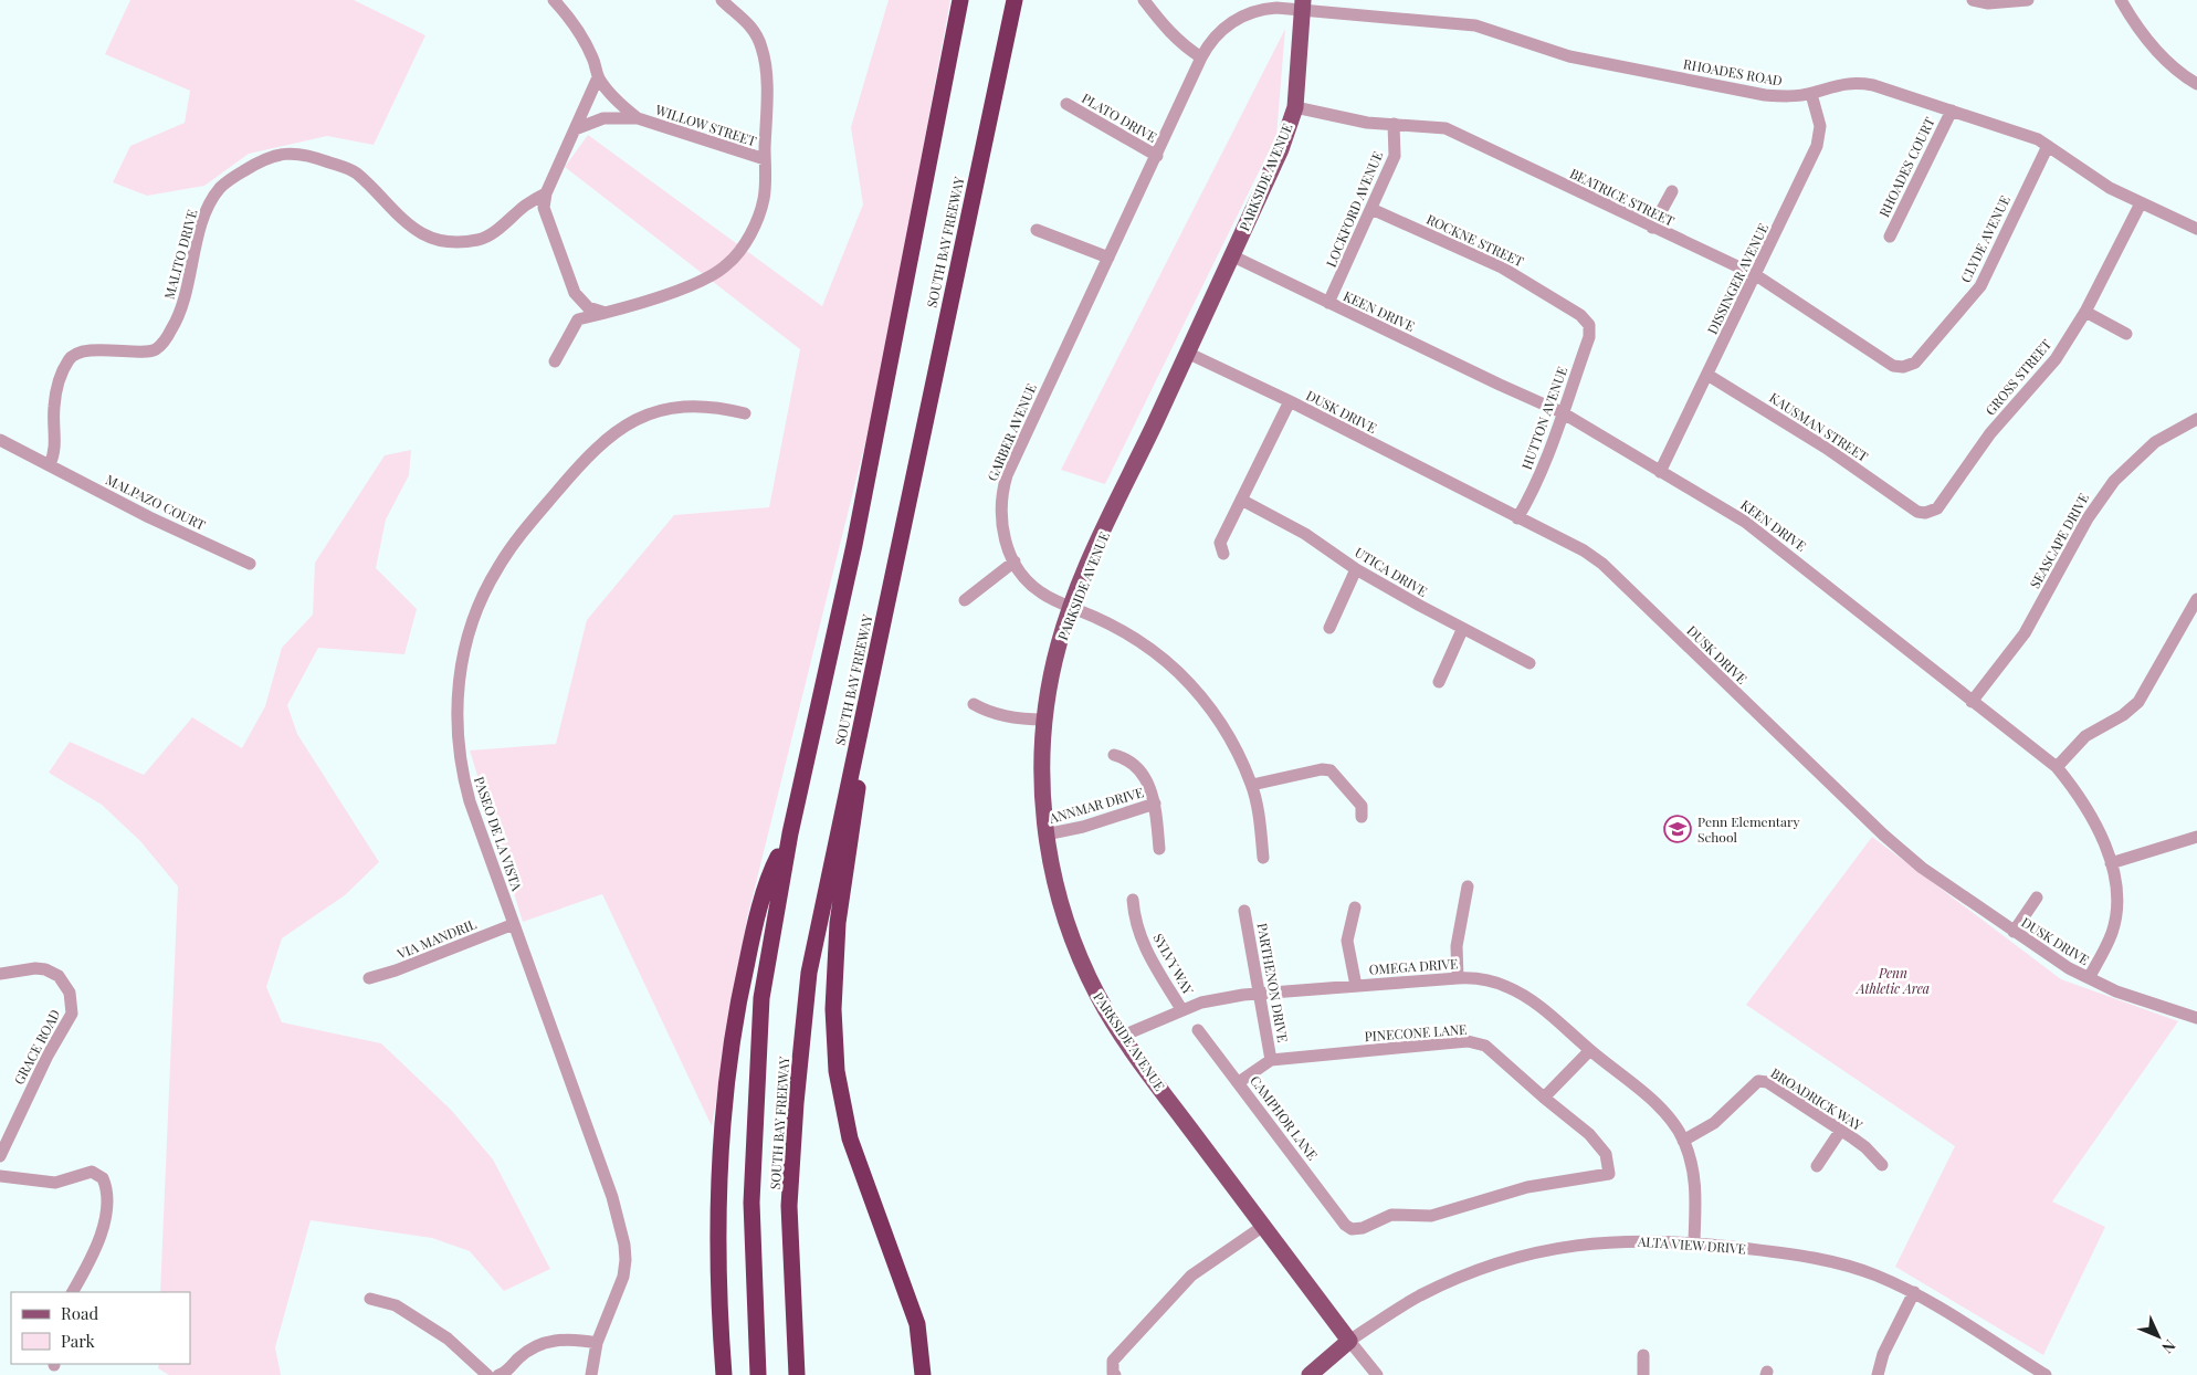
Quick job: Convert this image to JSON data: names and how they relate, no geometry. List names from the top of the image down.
{
  "streets": {
    "highway": ["SOUTH BAY FREEWAY"],
    "main road": ["PARKSIDE AVENUE", "ALTA VIEW DRIVE"],
    "street": [
      "RHOADES ROAD",
      "PLATO DRIVE",
      "WILLOW STREET",
      "RHOADES COURT",
      "BEATRICE STREET",
      "LOCKFORD AVENUE",
      "CLYDE AVENUE",
      "ROCKNE STREET",
      "MALITO DRIVE",
      "DISSINGER AVENUE",
      "KEEN DRIVE",
      "GROSS STREET",
      "DUSK DRIVE",
      "HUTTON AVENUE",
      "KAUSMAN STREET",
      "GARBER AVENUE",
      "MALPAZO COURT",
      "SEASCAPE DRIVE",
      "UTICA DRIVE",
      "ANNMAR DRIVE",
      "PASEO DE LA VISTA",
      "VIA MANDRIL",
      "SYLVY WAY",
      "OMEGA DRIVE",
      "PARTHENON DRIVE",
      "PINECONE LANE",
      "GRACE ROAD",
      "BROADRICK WAY",
      "CAMPHOR LANE"
    ]
  },
  "crossings": [
    ["RHOADES ROAD", "RHOADES COURT"],
    ["RHOADES ROAD", "PARKSIDE AVENUE"],
    ["RHOADES ROAD", "CLYDE AVENUE"],
    ["RHOADES ROAD", "DISSINGER AVENUE"],
    ["RHOADES ROAD", "GROSS STREET"],
    ["RHOADES ROAD", "GARBER AVENUE"],
    ["PLATO DRIVE", "GARBER AVENUE"],
    ["PARKSIDE AVENUE", "BEATRICE STREET"],
    ["PARKSIDE AVENUE", "KEEN DRIVE"],
    ["PARKSIDE AVENUE", "DUSK DRIVE"],
    ["PARKSIDE AVENUE", "GARBER AVENUE"],
    ["PARKSIDE AVENUE", "ANNMAR DRIVE"],
    ["PARKSIDE AVENUE", "OMEGA DRIVE"],
    ["PARKSIDE AVENUE", "ALTA VIEW DRIVE"],
    ["BEATRICE STREET", "LOCKFORD AVENUE"],
    ["BEATRICE STREET", "CLYDE AVENUE"],
    ["BEATRICE STREET", "DISSINGER AVENUE"],
    ["LOCKFORD AVENUE", "ROCKNE STREET"],
    ["LOCKFORD AVENUE", "KEEN DRIVE"],
    ["ROCKNE STREET", "HUTTON AVENUE"],
    ["MALITO DRIVE", "MALPAZO COURT"],
    ["DISSINGER AVENUE", "KEEN DRIVE"],
    ["DISSINGER AVENUE", "KAUSMAN STREET"],
    ["KEEN DRIVE", "DUSK DRIVE"],
    ["KEEN DRIVE", "HUTTON AVENUE"],
    ["KEEN DRIVE", "SEASCAPE DRIVE"],
    ["GROSS STREET", "KAUSMAN STREET"],
    ["DUSK DRIVE", "HUTTON AVENUE"],
    ["PASEO DE LA VISTA", "VIA MANDRIL"],
    ["SYLVY WAY", "OMEGA DRIVE"],
    ["OMEGA DRIVE", "PARTHENON DRIVE"],
    ["OMEGA DRIVE", "BROADRICK WAY"],
    ["OMEGA DRIVE", "ALTA VIEW DRIVE"],
    ["PARTHENON DRIVE", "PINECONE LANE"],
    ["PINECONE LANE", "CAMPHOR LANE"]
  ],
  "parks": ["Penn Athletic Area"],
  "places": {
    "school or university": ["Penn Elementary School"]
  },
  "legend": ["Road", "Park"],
  "north": "bottom right"
}
